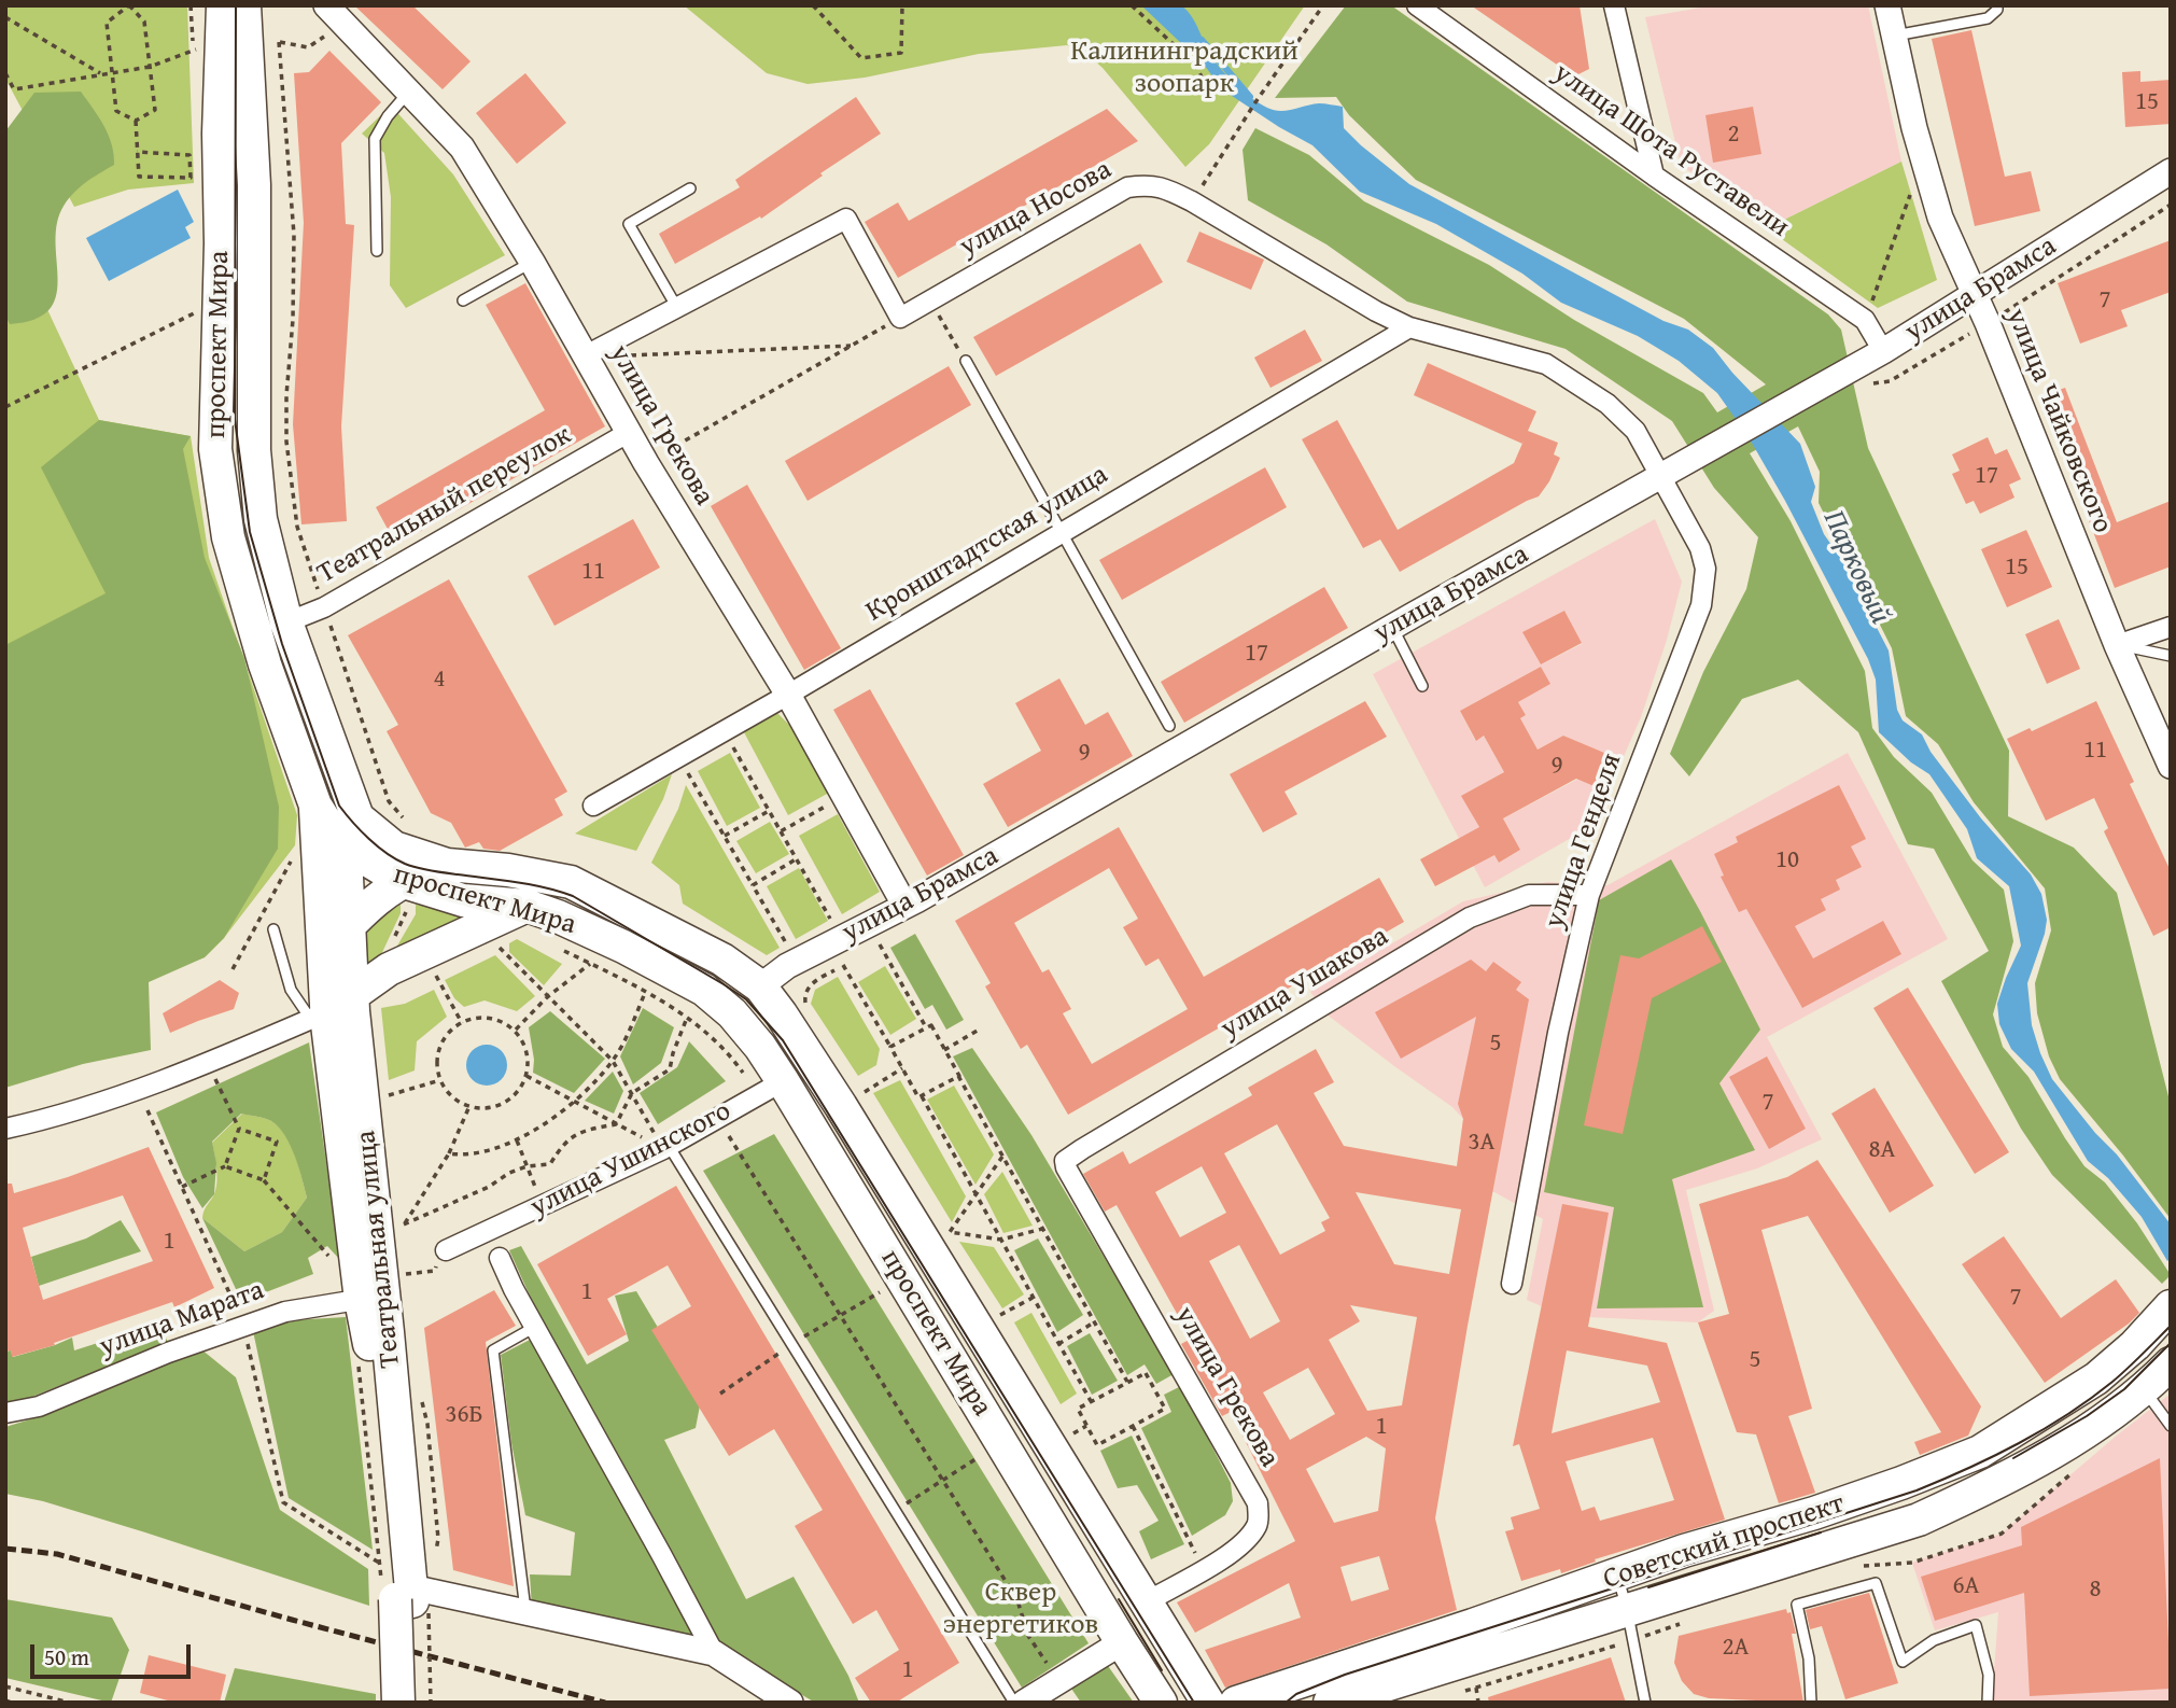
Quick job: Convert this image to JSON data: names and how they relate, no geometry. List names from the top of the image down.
{
  "streets": {
    "main road": [
      "улица Брамса",
      "проспект Мира",
      "улица Ушинского",
      "Театральная улица",
      "Советский проспект"
    ],
    "street": [
      "улица Шота Руставели",
      "улица Носова",
      "улица Чайковского",
      "улица Грекова",
      "Театральный переулок",
      "Кронштадтская улица",
      "улица Генделя",
      "улица Ушакова",
      "улица Марата"
    ]
  },
  "crossings": [
    ["улица Шота Руставели", "улица Брамса"],
    ["улица Носова", "улица Брамса"],
    ["улица Носова", "Кронштадтская улица"],
    ["улица Носова", "улица Генделя"],
    ["улица Брамса", "проспект Мира"],
    ["улица Брамса", "улица Чайковского"],
    ["улица Брамса", "улица Грекова"],
    ["улица Брамса", "улица Генделя"],
    ["проспект Мира", "улица Грекова"],
    ["проспект Мира", "Театральный переулок"],
    ["проспект Мира", "улица Ушинского"],
    ["проспект Мира", "Театральная улица"],
    ["улица Грекова", "Театральный переулок"],
    ["улица Грекова", "Кронштадтская улица"],
    ["улица Грекова", "улица Ушакова"],
    ["улица Генделя", "улица Ушакова"],
    ["Театральная улица", "улица Марата"]
  ],
  "water": ["Парковый"],
  "parks": ["Калининградский зоопарк", "Сквер энергетиков"],
  "house_numbers": [
    "15",
    "2",
    "7",
    "17",
    "15",
    "11",
    "17",
    "4",
    "11",
    "9",
    "9",
    "10",
    "5",
    "7",
    "3А",
    "8А",
    "1",
    "1",
    "7",
    "5",
    "36Б",
    "1",
    "6А",
    "8",
    "2А",
    "1"
  ],
  "scale_bar": "50 m"
}
